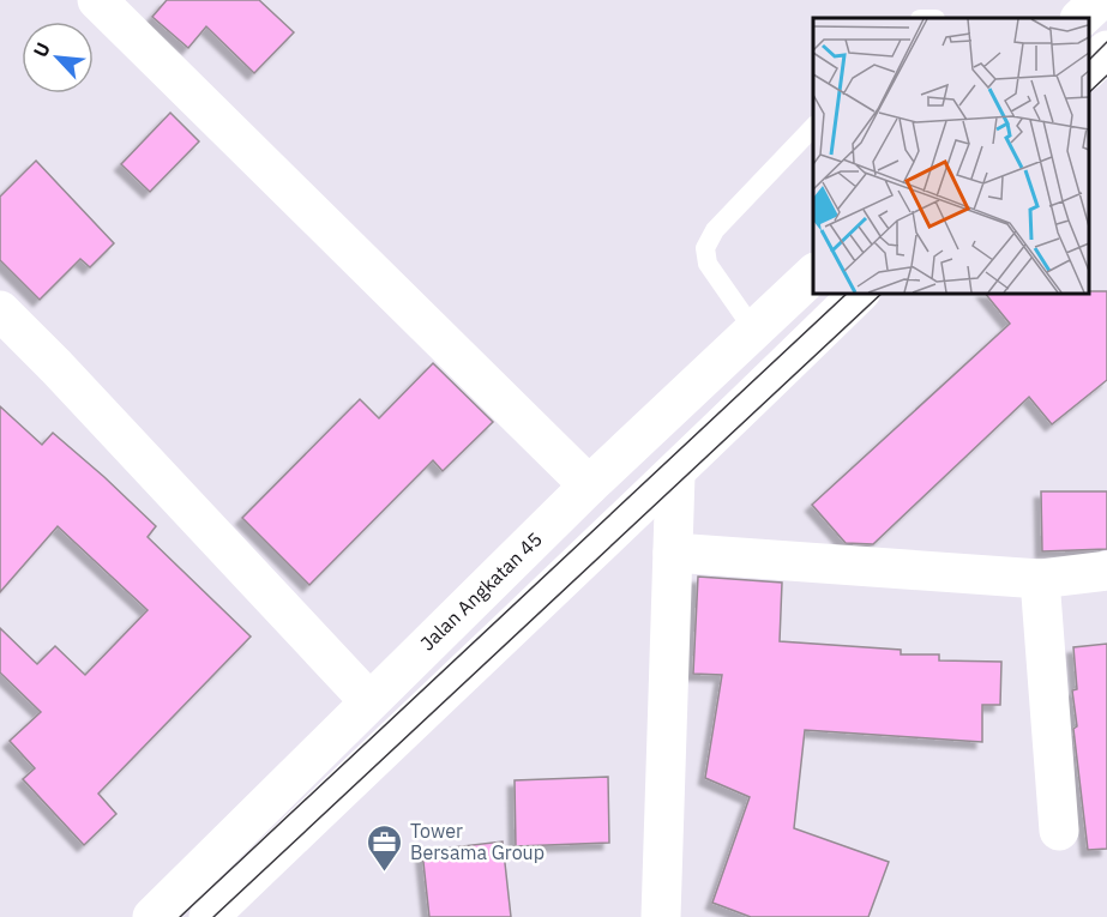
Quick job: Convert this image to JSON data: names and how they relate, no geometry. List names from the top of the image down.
{
  "streets": {
    "street": ["Jalan Angkatan 45"]
  },
  "places": {
    "office": ["Tower Bersama Group"]
  },
  "north": "top left"
}
